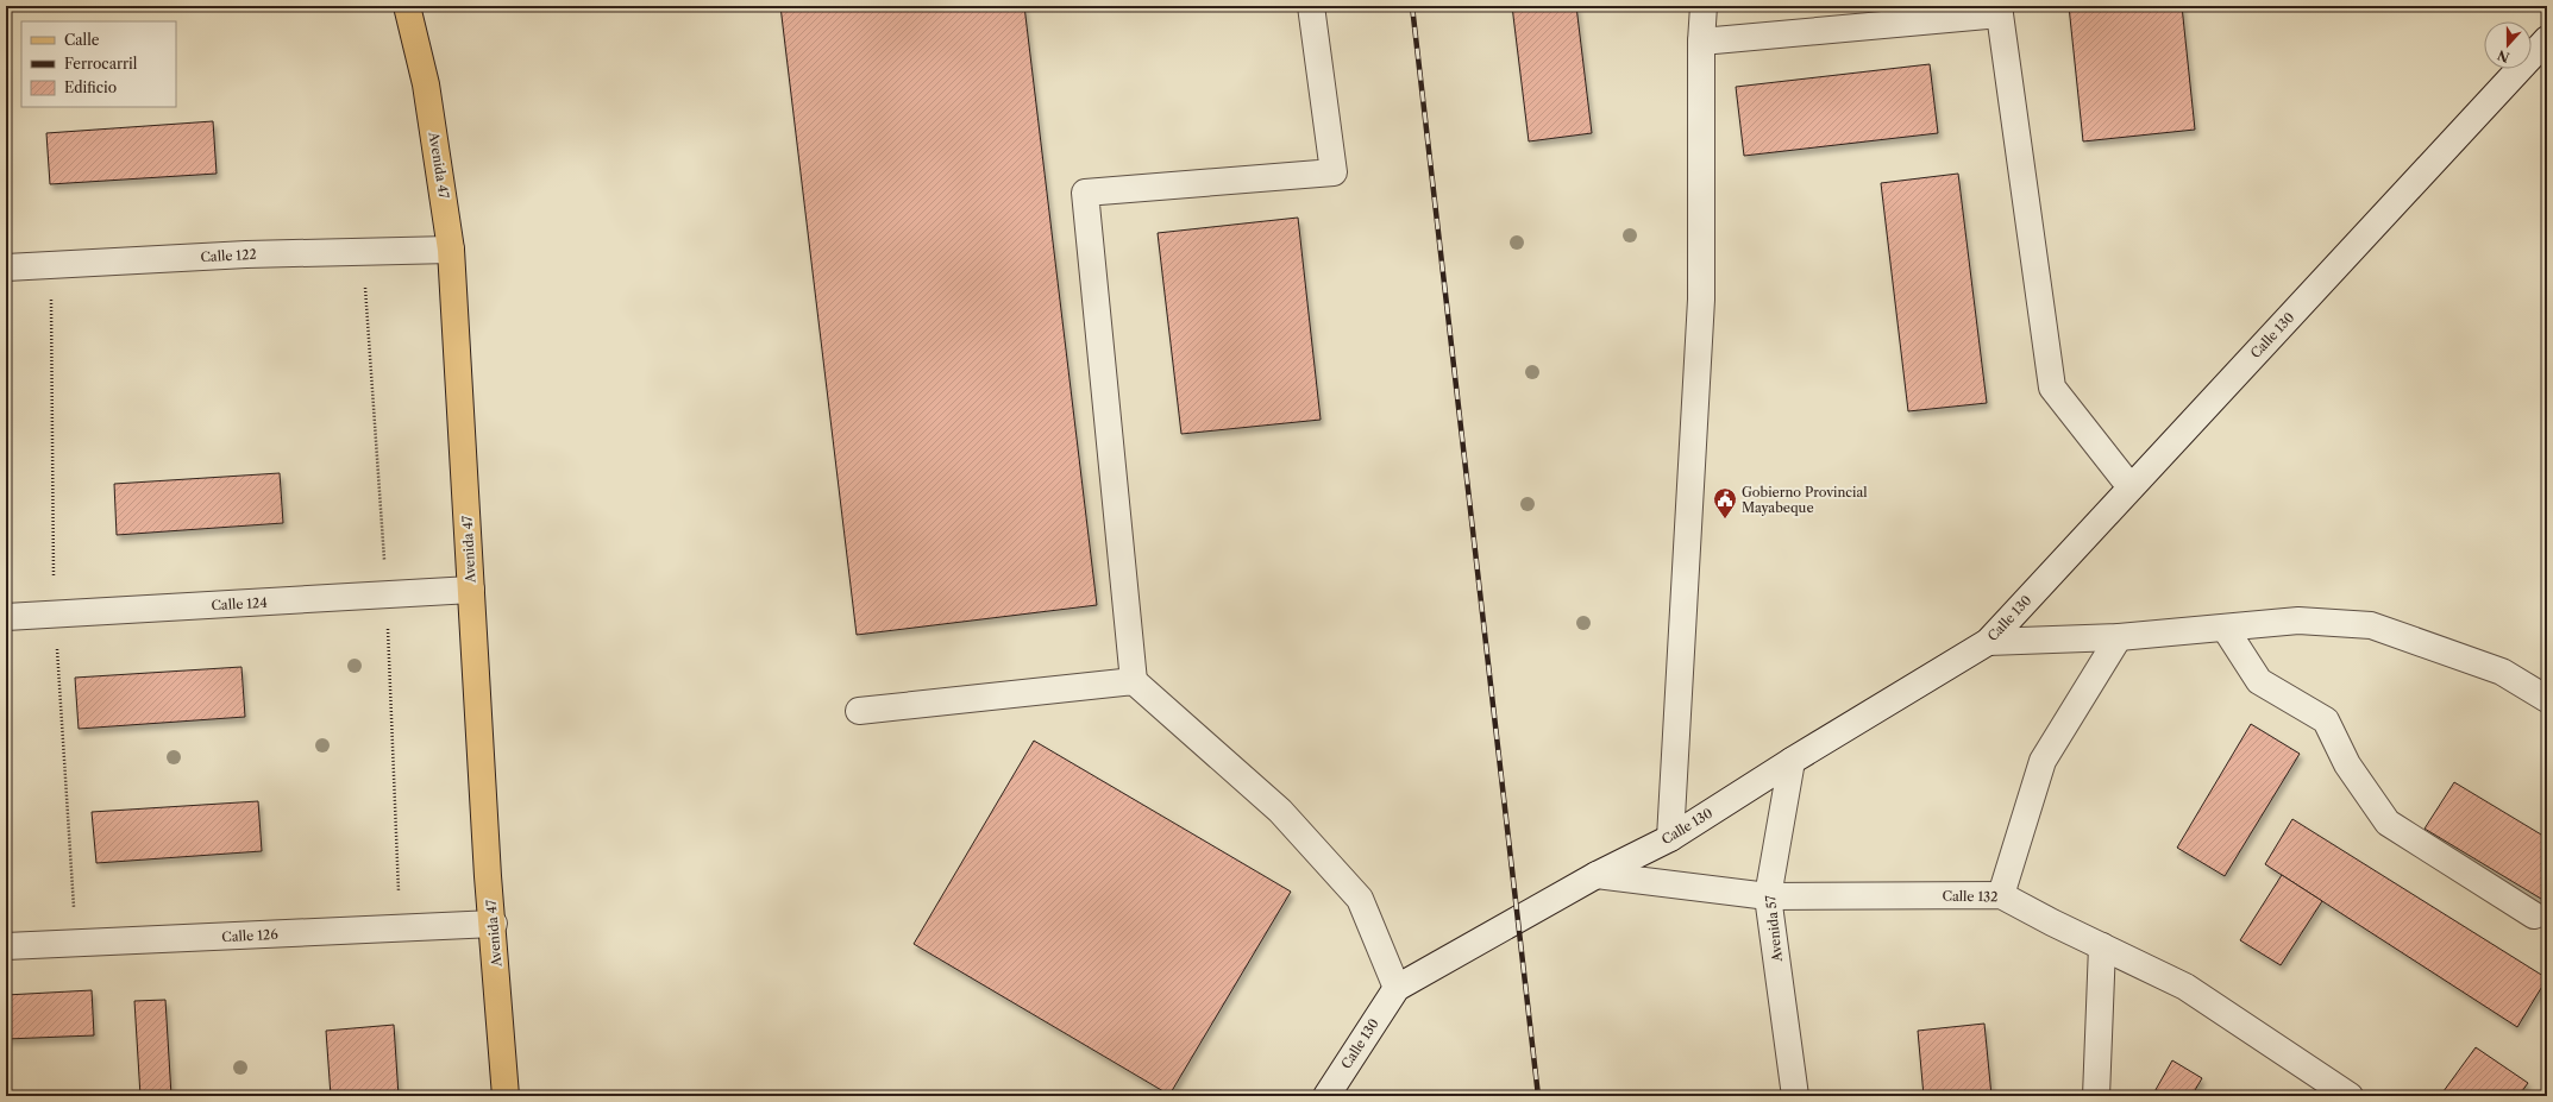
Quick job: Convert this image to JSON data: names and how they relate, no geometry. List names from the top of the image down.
{
  "streets": {
    "main road": ["Avenida 47"],
    "street": [
      "Calle 122",
      "Calle 130",
      "Calle 124",
      "Calle 132",
      "Avenida 57",
      "Calle 126"
    ]
  },
  "crossings": [
    ["Avenida 47", "Calle 122"],
    ["Avenida 47", "Calle 124"],
    ["Avenida 47", "Calle 126"],
    ["Calle 130", "Calle 132"],
    ["Calle 130", "Avenida 57"],
    ["Calle 132", "Avenida 57"]
  ],
  "places": {
    "public building": ["Gobierno Provincial Mayabeque"]
  },
  "legend": ["Calle", "Ferrocarril", "Edificio"],
  "north": "bottom"
}
